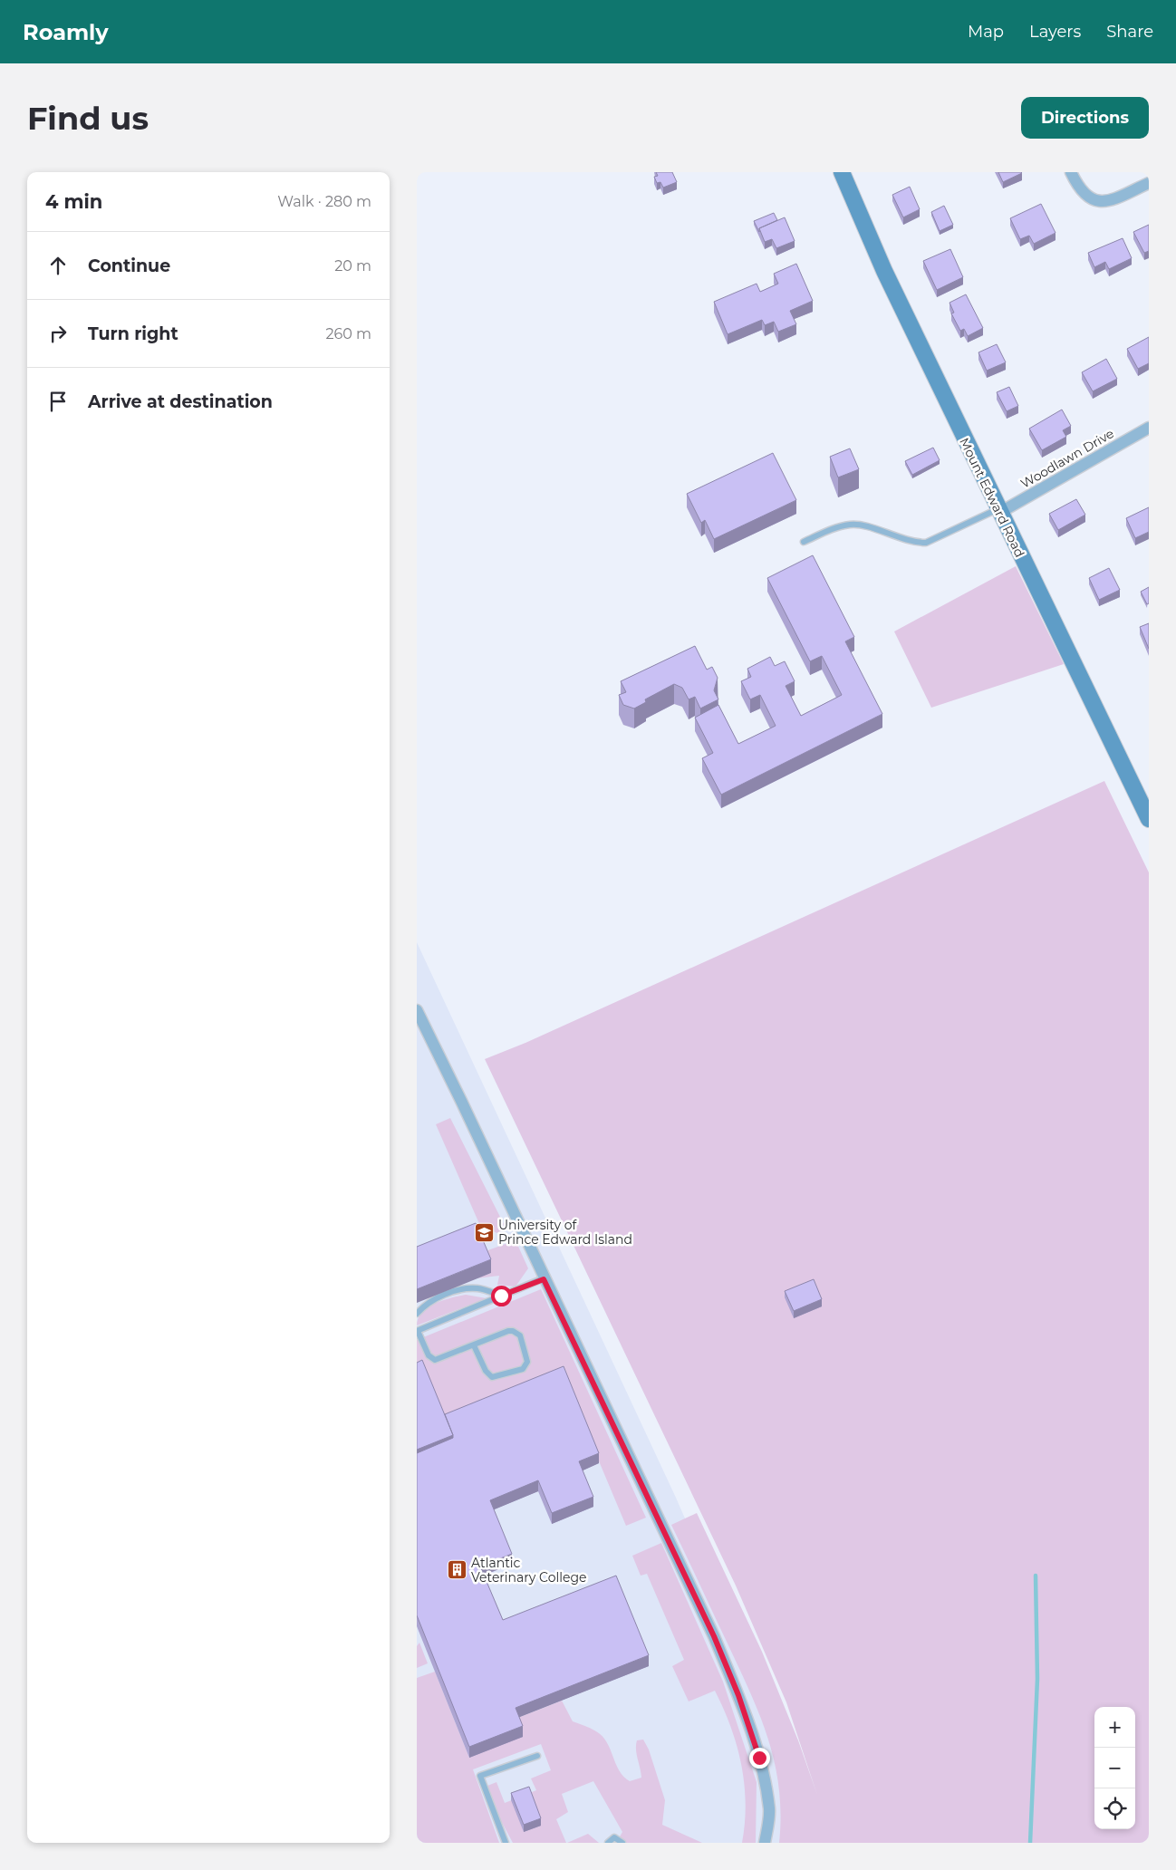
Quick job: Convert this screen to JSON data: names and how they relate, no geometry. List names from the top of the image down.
{
  "streets": {
    "street": ["Woodlawn Drive", "Mount Edward Road"]
  },
  "crossings": [
    ["Woodlawn Drive", "Mount Edward Road"]
  ],
  "places": {
    "school or university": ["University of Prince Edward Island"],
    "building": ["Atlantic Veterinary College"]
  },
  "page": {
    "header": "Roamly",
    "nav": ["Map", "Layers", "Share"],
    "buttons": "Directions",
    "title": "Find us",
    "heading": ["4 min", "Walk · 280 m"],
    "list": [
      ["Continue", "20 m"],
      ["Turn right", "260 m"],
      "Arrive at destination"
    ],
    "map_buttons": ["+", "−"]
  }
}
